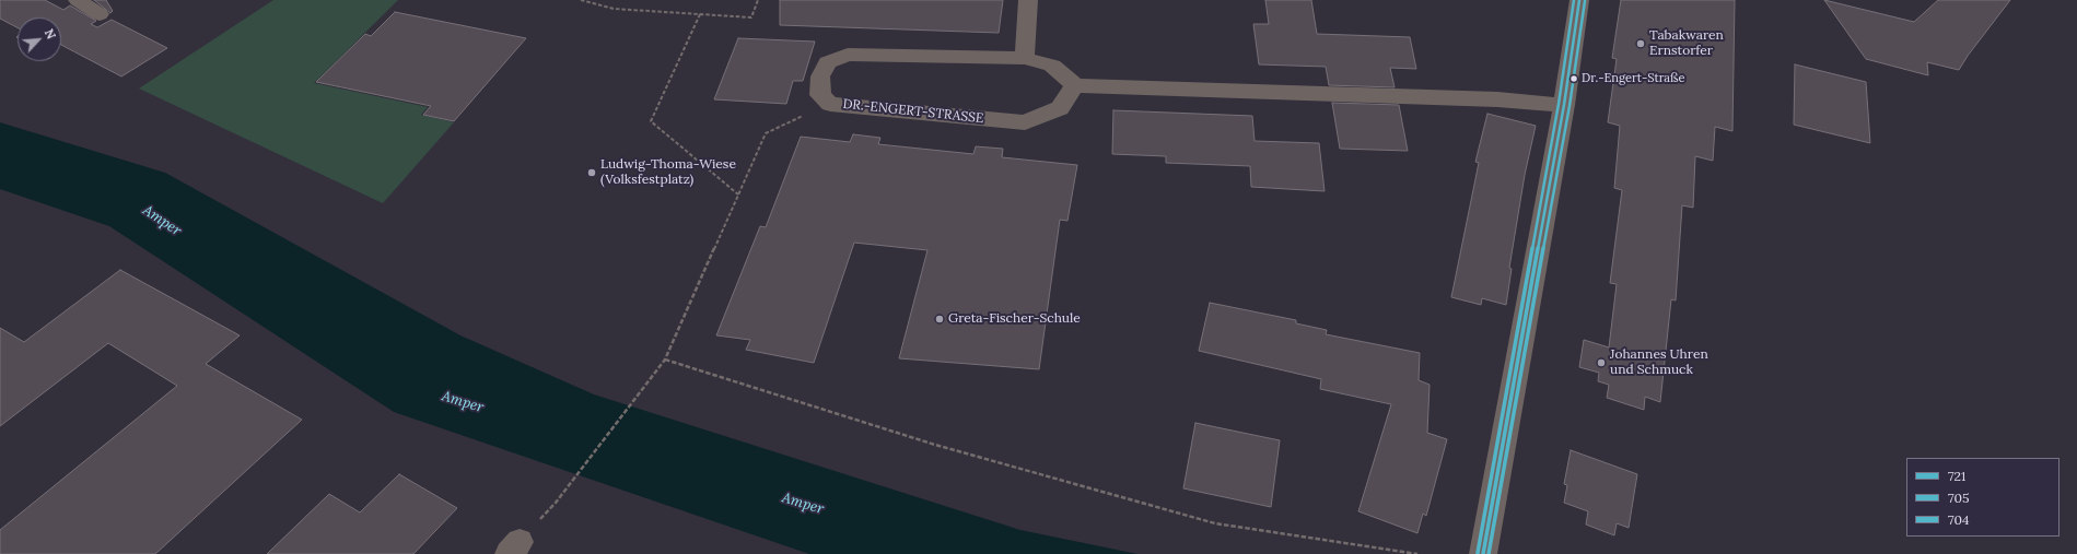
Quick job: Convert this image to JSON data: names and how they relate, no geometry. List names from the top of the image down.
{
  "streets": {
    "street": ["DR.-ENGERT-STRASSE"]
  },
  "water": ["Amper"],
  "places": [
    "Tabakwaren Ernstorfer",
    "Dr.-Engert-Straße",
    "Ludwig-Thoma-Wiese (Volksfestplatz)",
    "Greta-Fischer-Schule",
    "Johannes Uhren und Schmuck"
  ],
  "lines": ["transit line 721", "transit line 704", "transit line 705"],
  "legend": ["721", "705", "704"],
  "north": "top right"
}
